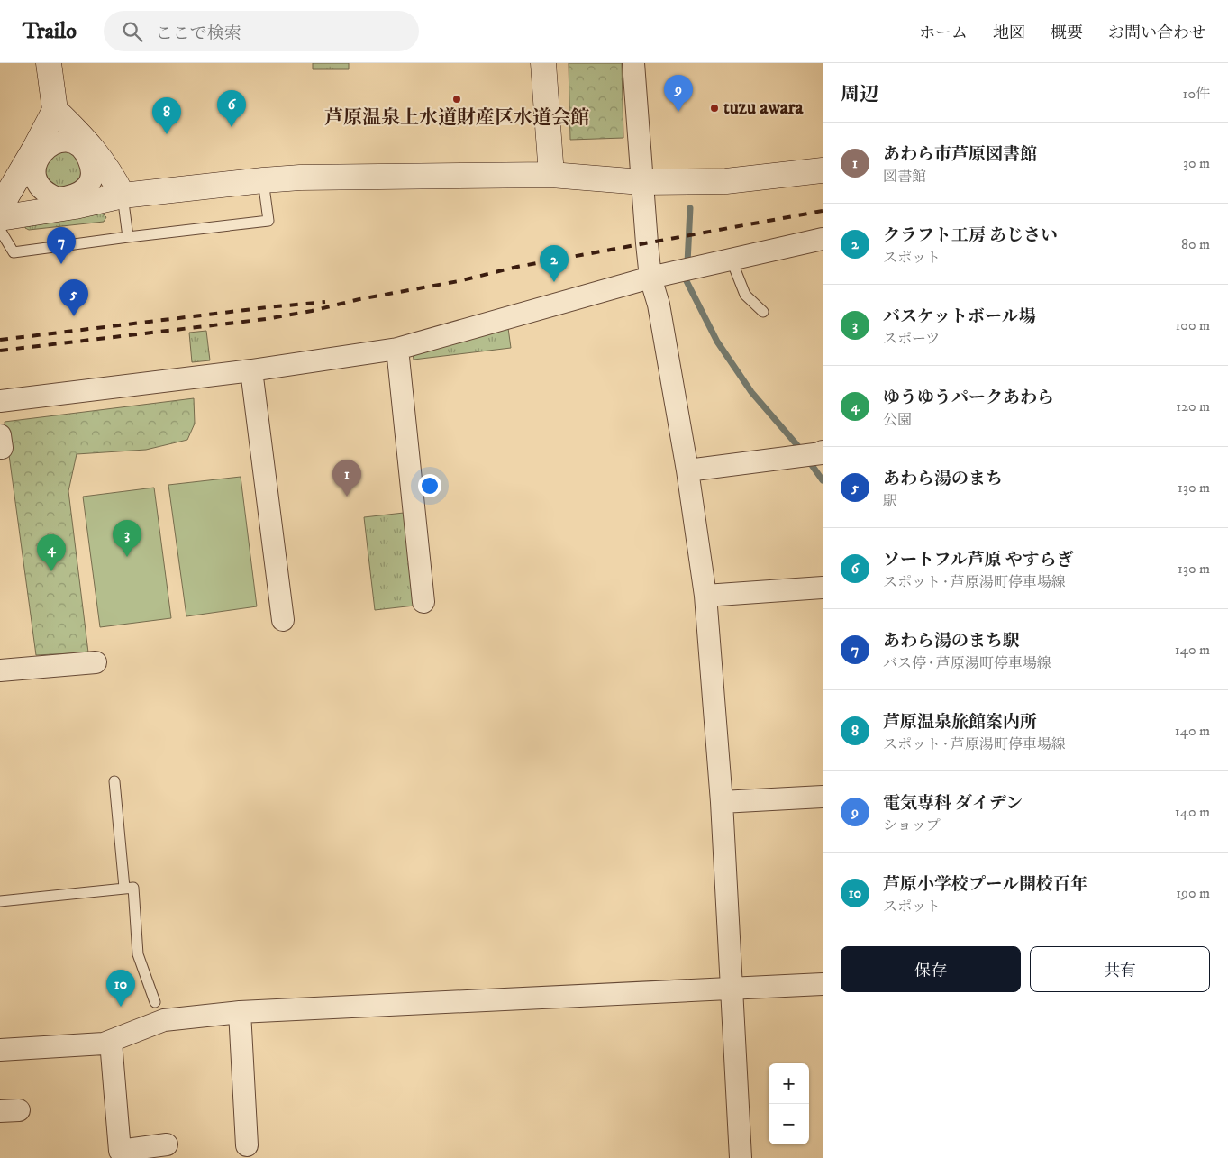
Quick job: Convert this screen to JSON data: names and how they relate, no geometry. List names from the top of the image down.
{
  "places": ["芦原温泉上水道財産区水道会館", "tuzu awara"],
  "page": {
    "header": "Trailo",
    "search": "ここで検索",
    "nav": [
      "ホーム",
      "地図",
      "概要",
      "お問い合わせ"
    ],
    "heading": ["周辺", "10件"],
    "pins": [
      "9",
      "6",
      "8",
      "7",
      "2",
      "5",
      "1",
      "3",
      "4",
      "10"
    ],
    "list": [
      {
        "mark": "1",
        "name": "あわら市芦原図書館",
        "note": "図書館",
        "value": "30 m"
      },
      {
        "mark": "2",
        "name": "クラフト工房 あじさい",
        "note": "スポット",
        "value": "80 m"
      },
      {
        "mark": "3",
        "name": "バスケットボール場",
        "note": "スポーツ",
        "value": "100 m"
      },
      {
        "mark": "4",
        "name": "ゆうゆうパークあわら",
        "note": "公園",
        "value": "120 m"
      },
      {
        "mark": "5",
        "name": "あわら湯のまち",
        "note": "駅",
        "value": "130 m"
      },
      {
        "mark": "6",
        "name": "ソートフル芦原 やすらぎ",
        "note": "スポット · 芦原湯町停車場線",
        "value": "130 m"
      },
      {
        "mark": "7",
        "name": "あわら湯のまち駅",
        "note": "バス停 · 芦原湯町停車場線",
        "value": "140 m"
      },
      {
        "mark": "8",
        "name": "芦原温泉旅館案内所",
        "note": "スポット · 芦原湯町停車場線",
        "value": "140 m"
      },
      {
        "mark": "9",
        "name": "電気専科 ダイデン",
        "note": "ショップ",
        "value": "140 m"
      },
      {
        "mark": "10",
        "name": "芦原小学校プール開校百年",
        "note": "スポット",
        "value": "190 m"
      }
    ],
    "buttons": ["保存", "共有"],
    "map_buttons": ["+", "−"]
  }
}
